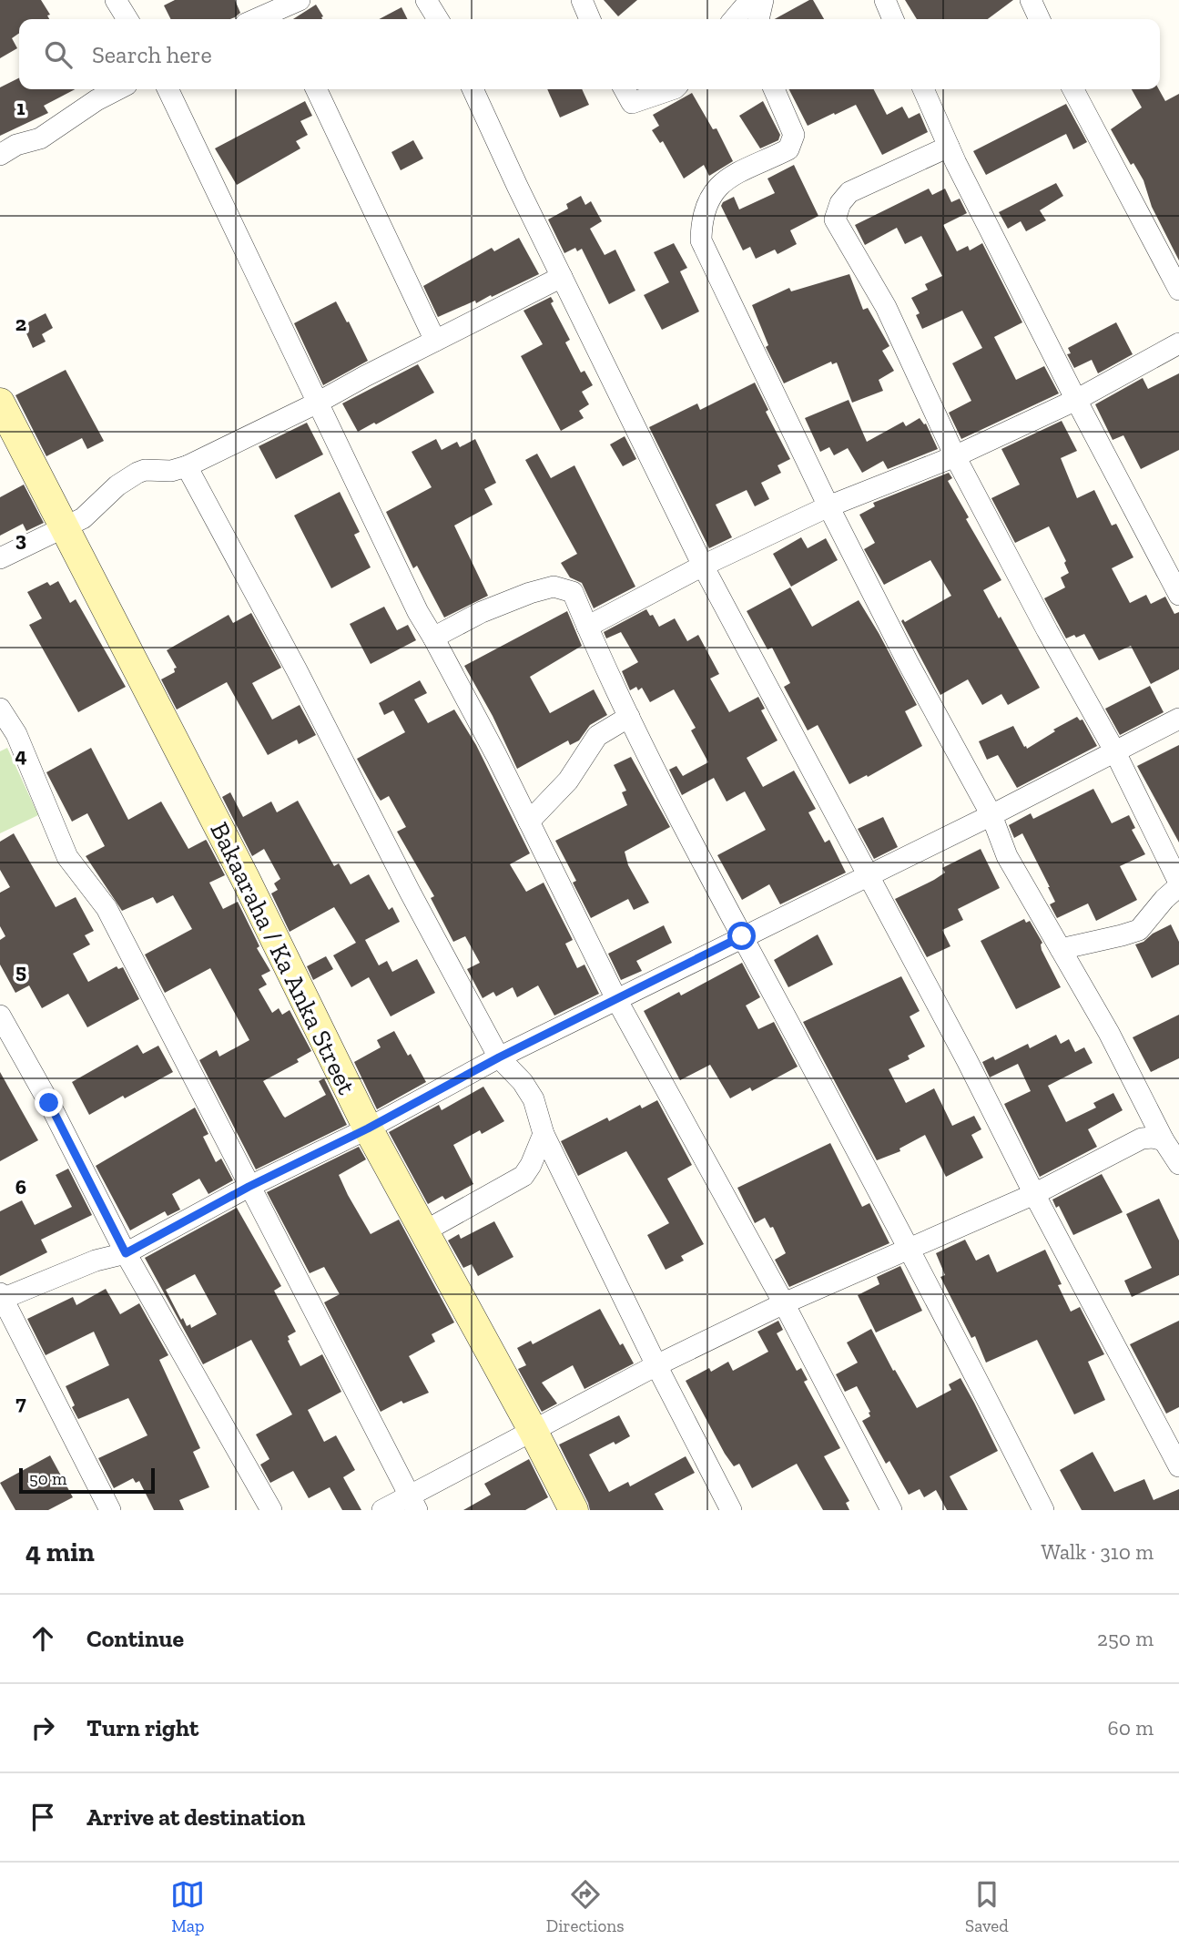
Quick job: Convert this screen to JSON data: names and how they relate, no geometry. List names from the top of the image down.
{
  "streets": {
    "street": ["Bakaaraha / Ka Anka Street"]
  },
  "scale_bar": "50 m",
  "page": {
    "search": "Search here",
    "scale": "50 m",
    "heading": ["4 min", "Walk · 310 m"],
    "list": [
      ["Continue", "250 m"],
      ["Turn right", "60 m"],
      "Arrive at destination"
    ],
    "nav": ["Map", "Directions", "Saved"]
  },
  "grid": {
    "rows": [
      "1",
      "2",
      "3",
      "4",
      "5",
      "6",
      "7"
    ]
  }
}
